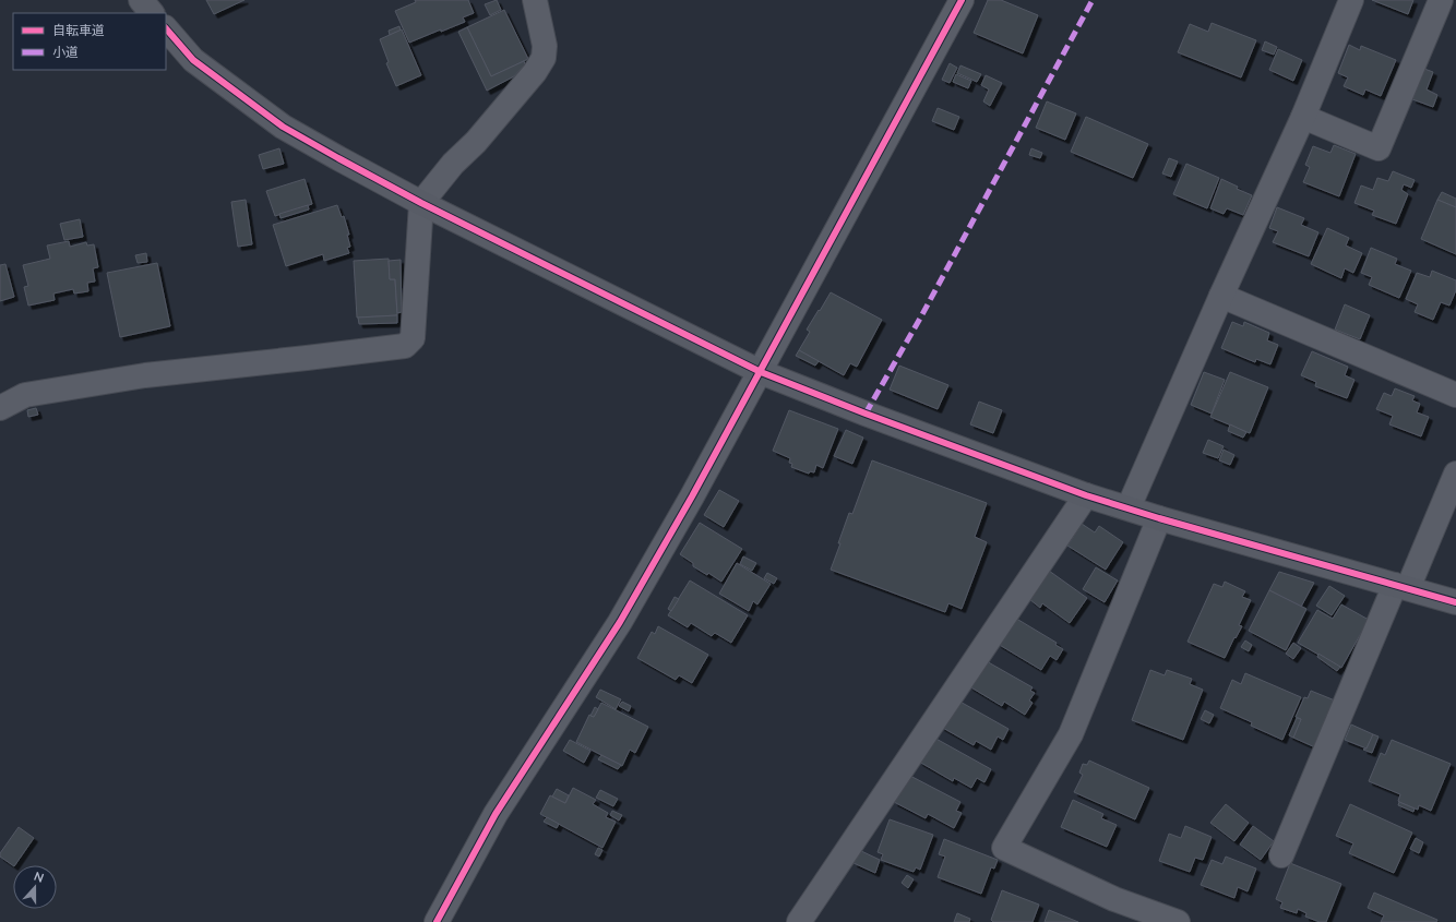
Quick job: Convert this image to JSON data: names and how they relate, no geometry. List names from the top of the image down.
{
  "legend": ["自転車道", "小道"],
  "north": "top"
}
